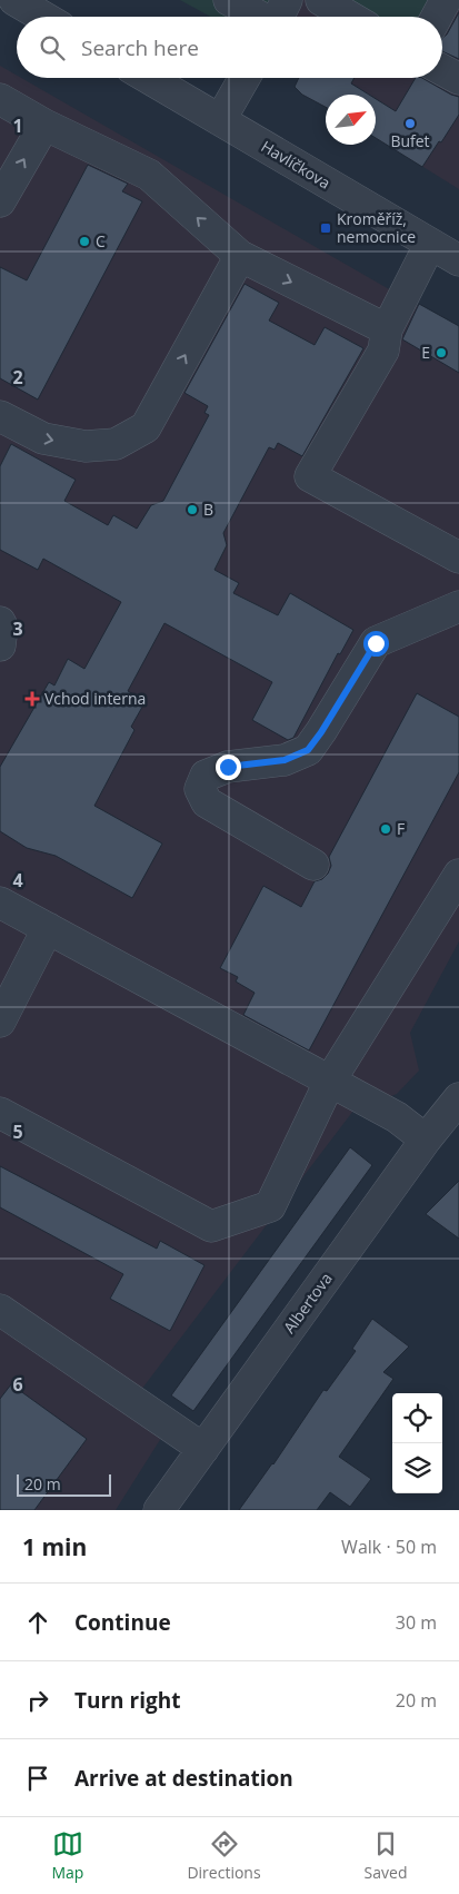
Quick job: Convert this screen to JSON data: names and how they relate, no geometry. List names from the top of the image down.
{
  "streets": {
    "street": ["Havlíčkova", "Albertova"]
  },
  "places": {
    "other": [
      "Bufet",
      "C",
      "E",
      "B",
      "F"
    ],
    "transit": ["Kroměříž, nemocnice"],
    "health": ["Vchod interna"]
  },
  "scale_bar": "20 m",
  "north": "top right",
  "page": {
    "search": "Search here",
    "scale": "20 m",
    "heading": ["1 min", "Walk · 50 m"],
    "list": [
      ["Continue", "30 m"],
      ["Turn right", "20 m"],
      "Arrive at destination"
    ],
    "nav": ["Map", "Directions", "Saved"]
  },
  "grid": {
    "rows": [
      "1",
      "2",
      "3",
      "4",
      "5",
      "6"
    ]
  }
}
